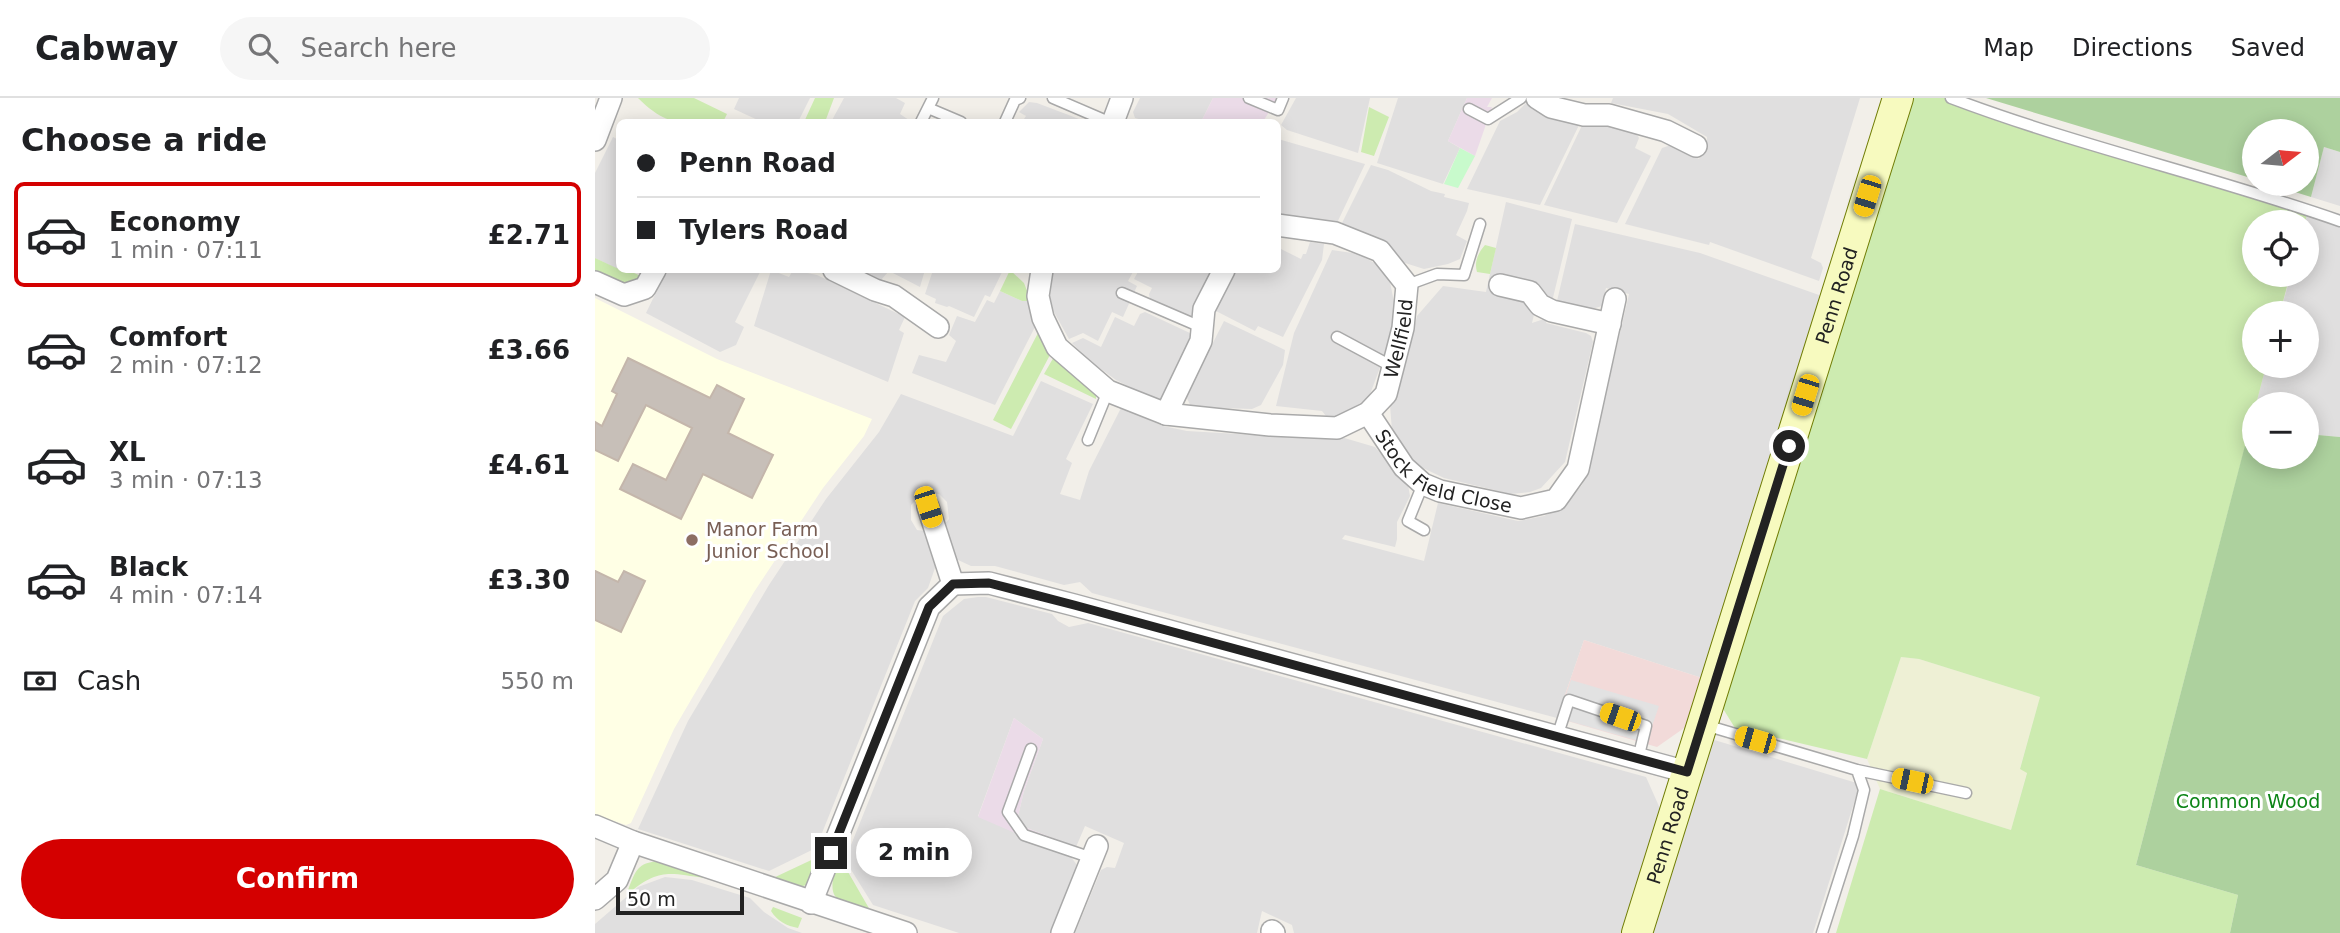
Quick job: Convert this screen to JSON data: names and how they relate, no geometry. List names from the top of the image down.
{
  "streets": {
    "main road": ["Penn Road"],
    "street": ["Wellfield", "Stock Field Close"]
  },
  "crossings": [
    ["Wellfield", "Stock Field Close"]
  ],
  "parks": ["Common Wood"],
  "places": ["Manor Farm Junior School"],
  "scale_bar": "50 m",
  "north": "right",
  "page": {
    "header": "Cabway",
    "search": "Search here",
    "nav": ["Map", "Directions", "Saved"],
    "heading": "Choose a ride",
    "map_buttons": ["+", "−"],
    "banner": ["Penn Road", "Tylers Road"],
    "list": [
      {
        "name": "Economy",
        "note": "1 min · 07:11",
        "value": "£2.71"
      },
      {
        "name": "Comfort",
        "note": "2 min · 07:12",
        "value": "£3.66"
      },
      {
        "name": "XL",
        "note": "3 min · 07:13",
        "value": "£4.61"
      },
      {
        "name": "Black",
        "note": "4 min · 07:14",
        "value": "£3.30"
      }
    ],
    "pay": ["Cash", "550 m"],
    "buttons": "Confirm",
    "bubble": "2 min",
    "scale": "50 m"
  }
}
